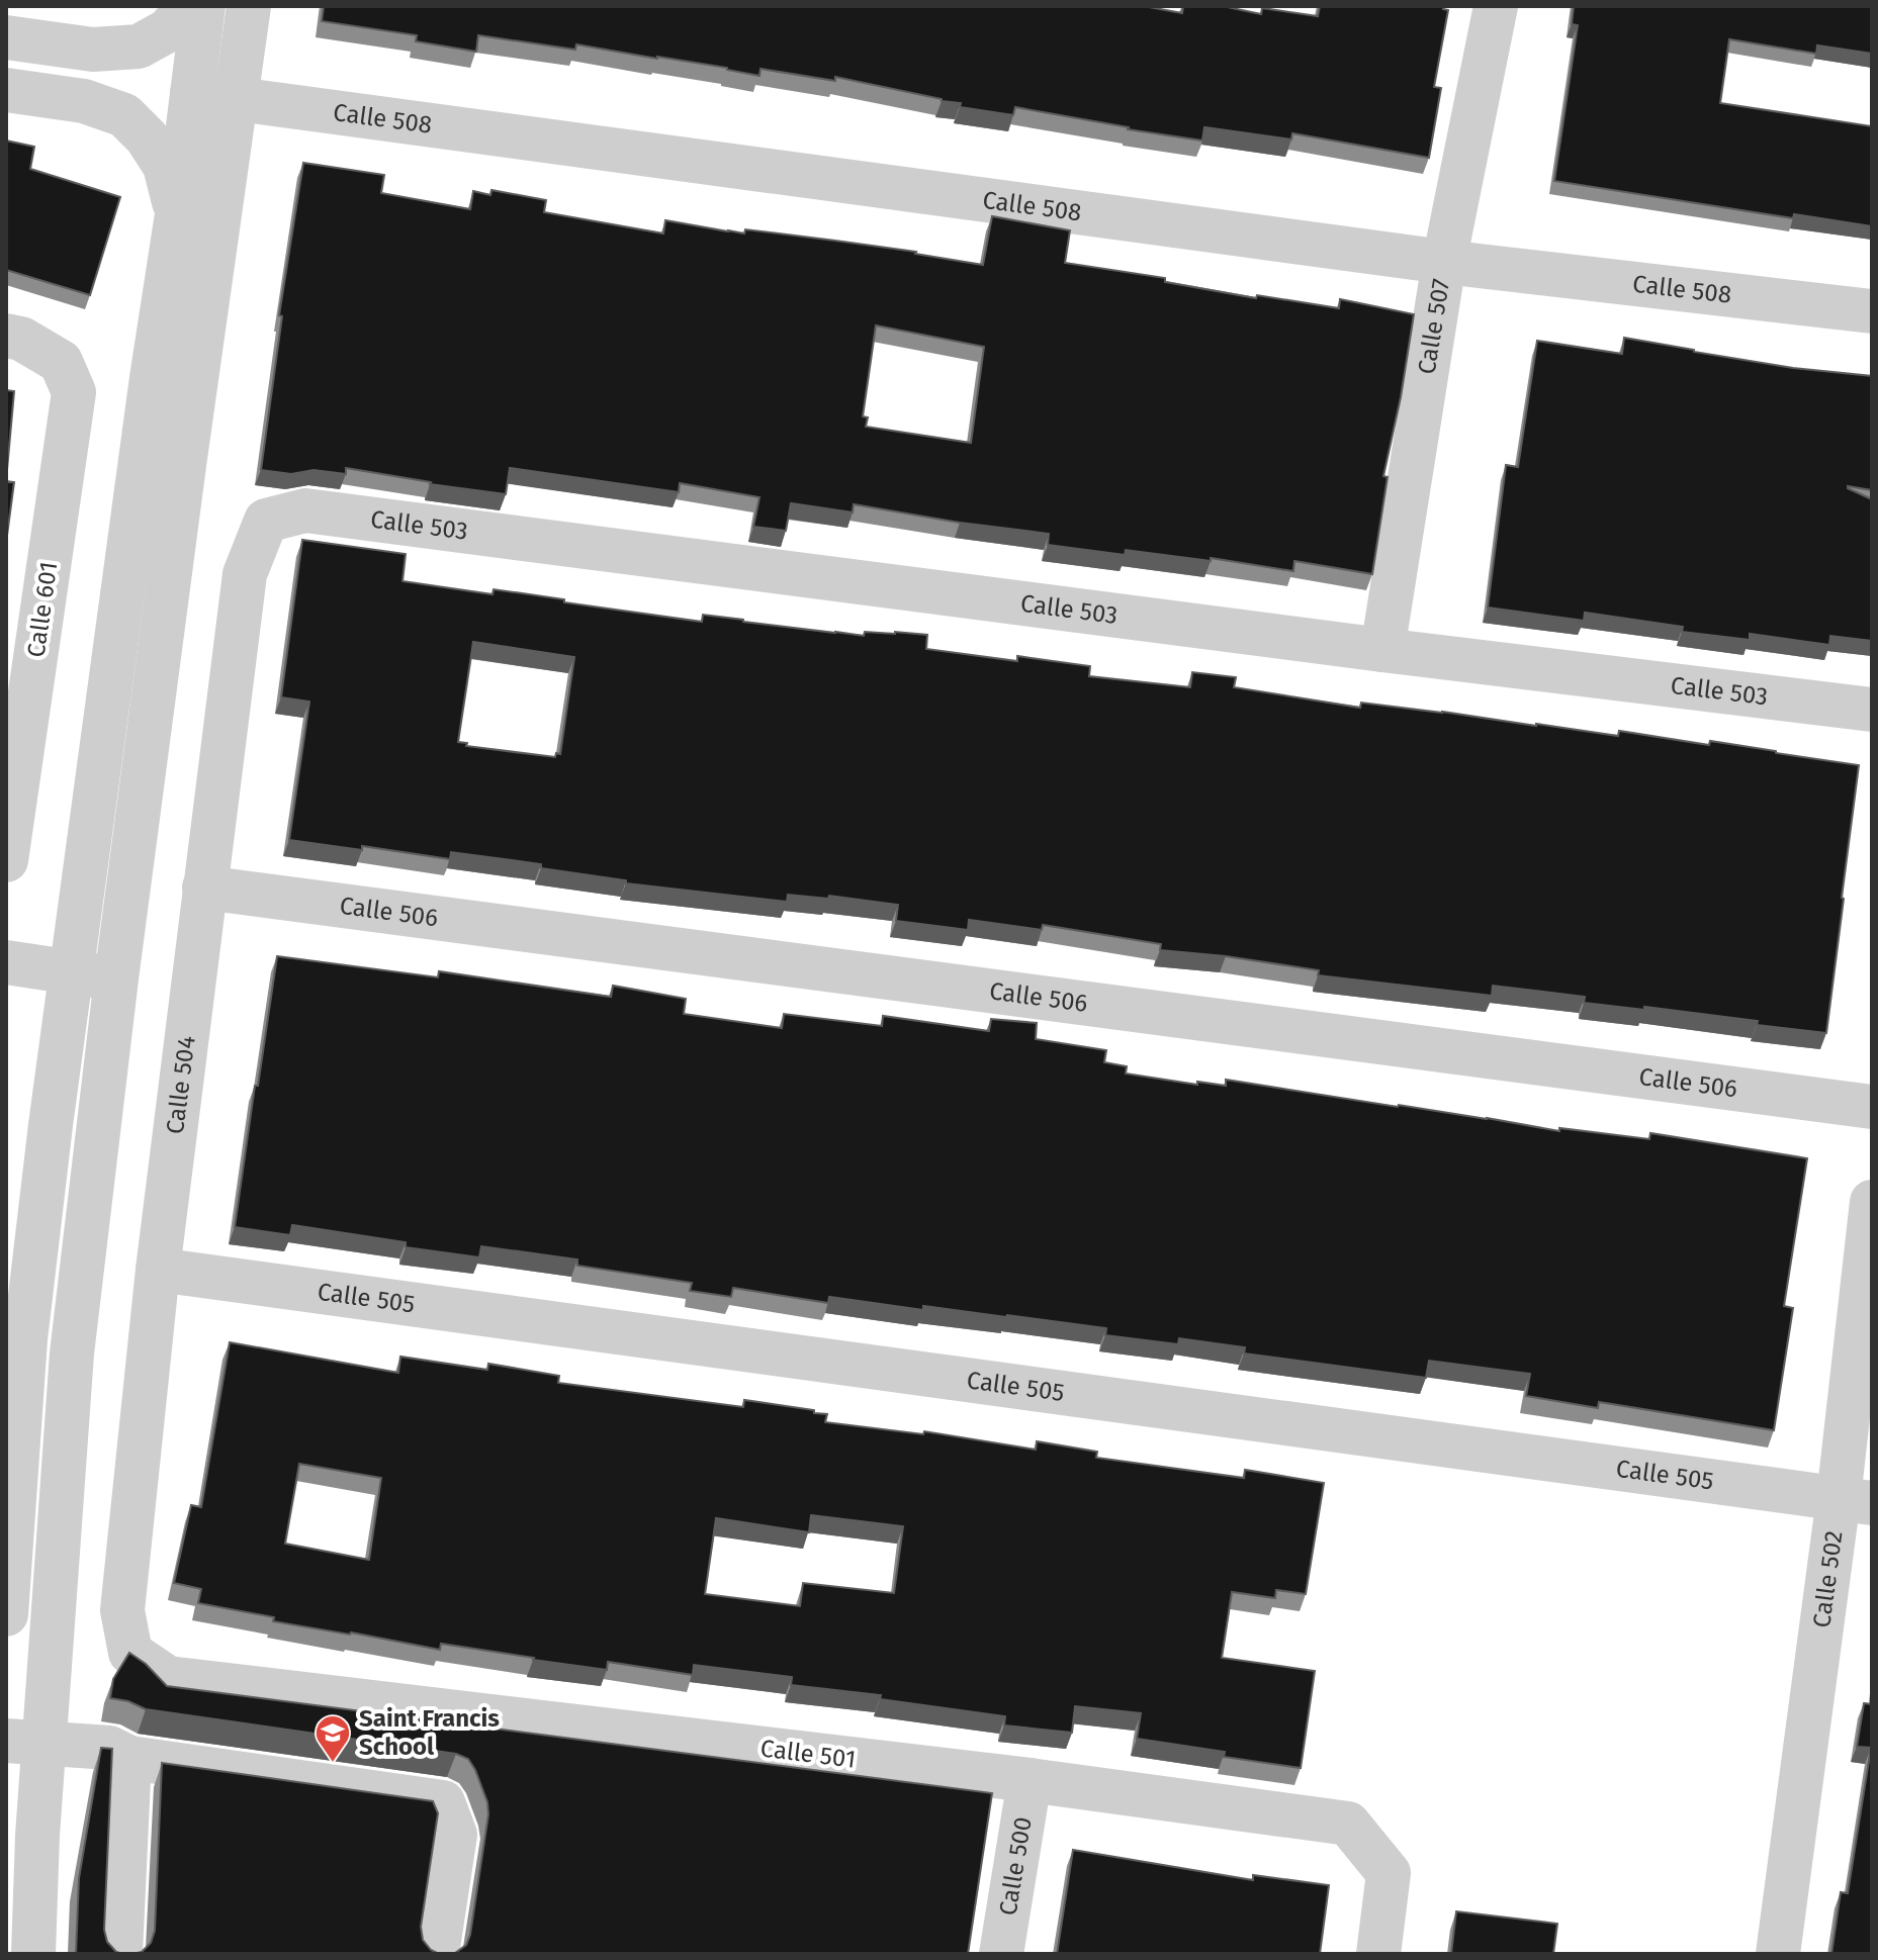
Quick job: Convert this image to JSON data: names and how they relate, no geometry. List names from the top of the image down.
{
  "streets": {
    "street": [
      "Calle 508",
      "Calle 507",
      "Calle 503",
      "Calle 601",
      "Calle 506",
      "Calle 504",
      "Calle 505",
      "Calle 502",
      "Calle 501",
      "Calle 500"
    ]
  },
  "crossings": [
    ["Calle 508", "Calle 507"],
    ["Calle 507", "Calle 503"],
    ["Calle 503", "Calle 504"],
    ["Calle 506", "Calle 504"],
    ["Calle 504", "Calle 505"],
    ["Calle 504", "Calle 501"],
    ["Calle 505", "Calle 502"],
    ["Calle 501", "Calle 500"]
  ],
  "places": {
    "school or university": ["Saint Francis School"]
  }
}
